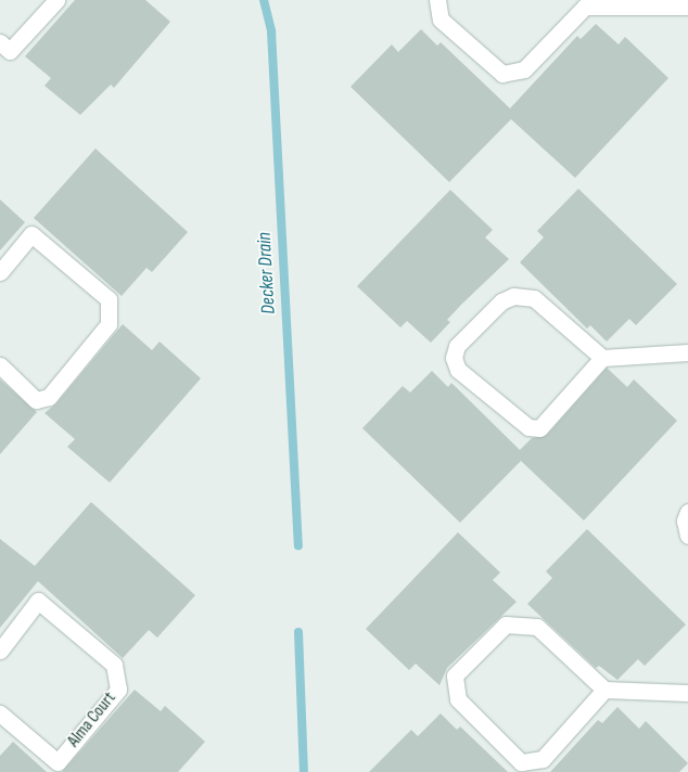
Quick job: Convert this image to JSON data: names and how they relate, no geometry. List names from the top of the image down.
{
  "streets": {
    "street": ["Alma Court"]
  },
  "water": ["Decker Drain"]
}
